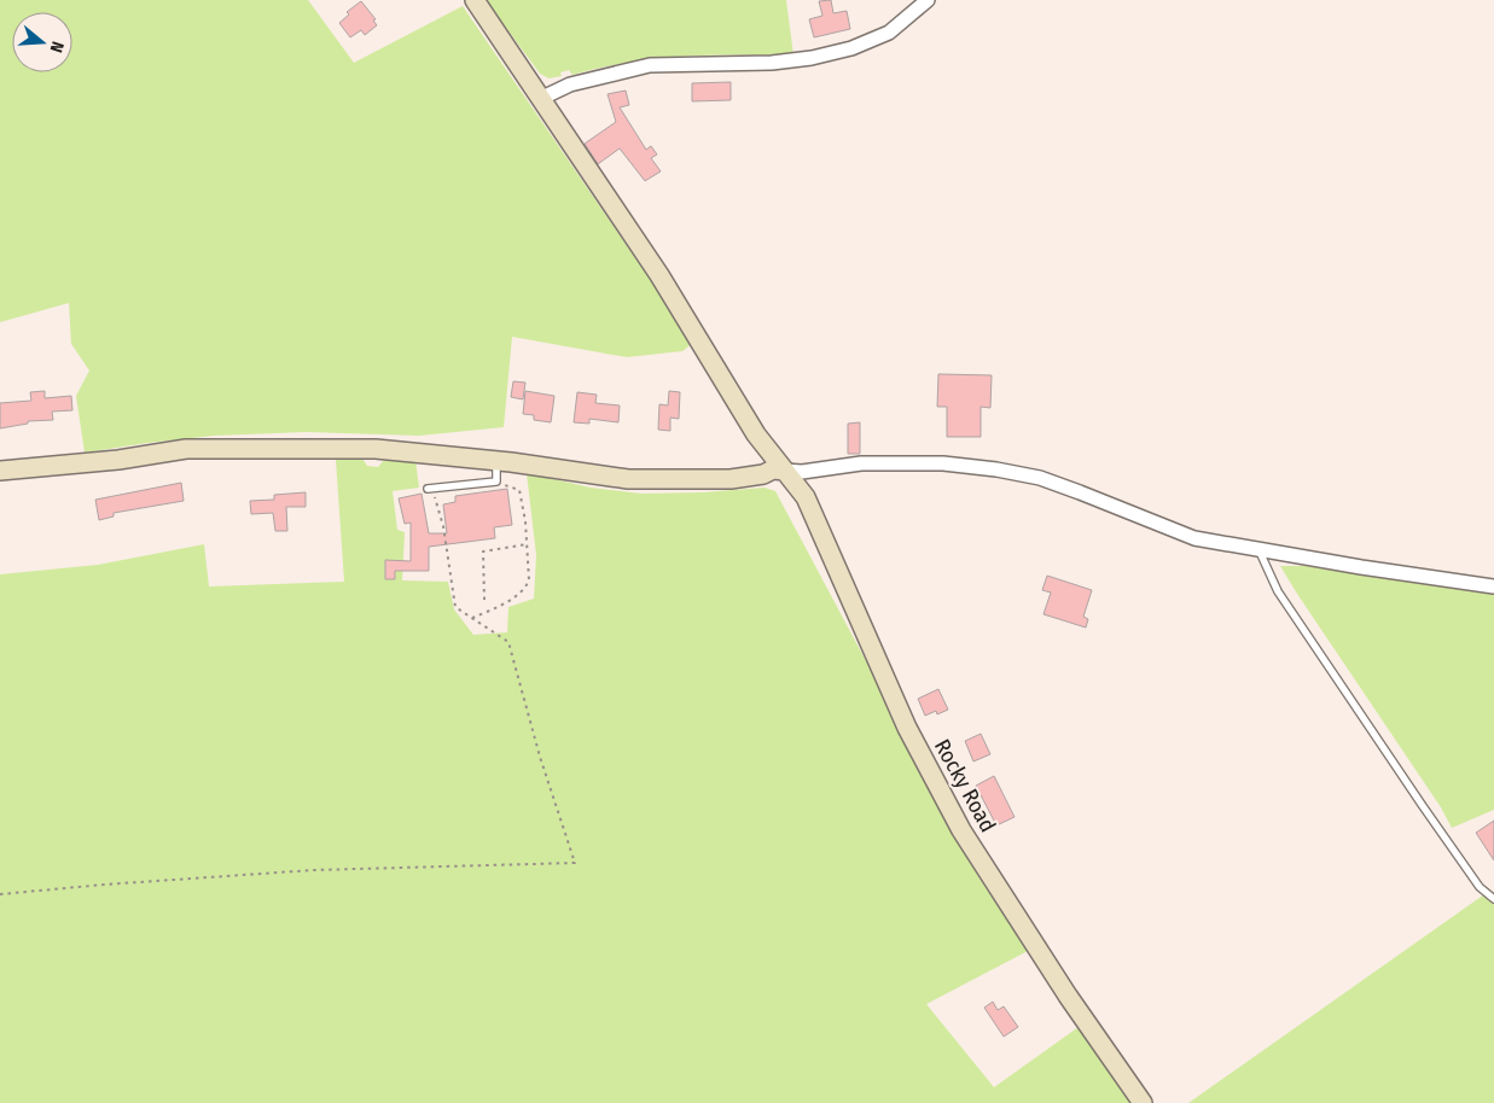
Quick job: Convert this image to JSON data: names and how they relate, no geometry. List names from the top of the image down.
{
  "streets": {
    "street": ["Rocky Road"]
  },
  "north": "right"
}
